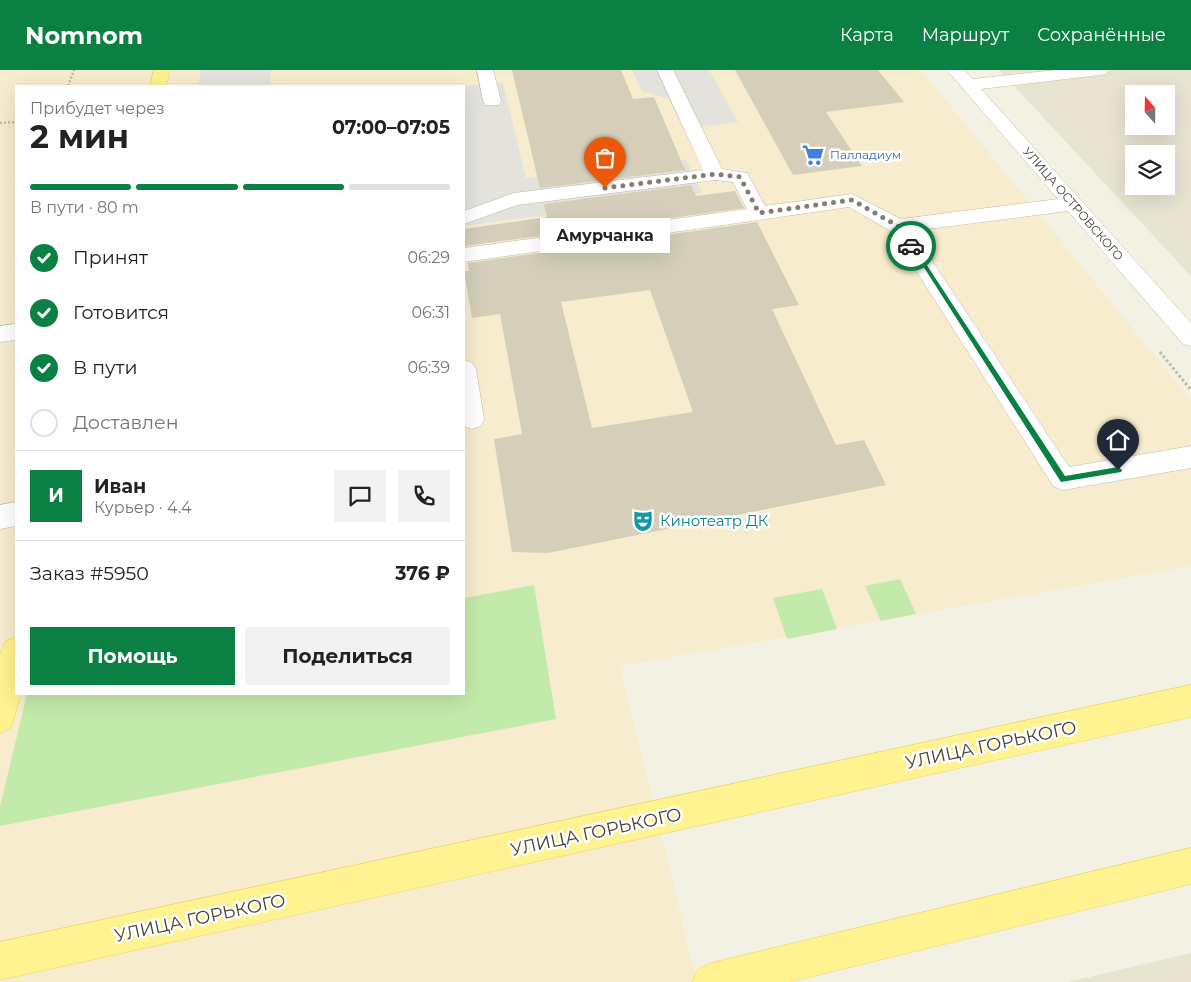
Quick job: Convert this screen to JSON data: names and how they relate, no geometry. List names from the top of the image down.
{
  "streets": {
    "main road": ["УЛИЦА ГОРЬКОГО"],
    "street": ["УЛИЦА ОСТРОВСКОГО"]
  },
  "places": {
    "supermarket": ["Палладиум"],
    "other": ["Амурчанка"],
    "theatre": ["Кинотеатр ДК"]
  },
  "north": "top",
  "page": {
    "header": "Nomnom",
    "nav": ["Карта", "Маршрут", "Сохранённые"],
    "heading": ["2 мин", "Прибудет через", "07:00–07:05"],
    "panel": [
      "Иван",
      "Курьер · 4.4",
      "Заказ #5950",
      "376 ₽"
    ],
    "bar": "В пути · 80 m",
    "bubble": "Амурчанка",
    "list": [
      ["Принят", "06:29"],
      ["Готовится", "06:31"],
      ["В пути", "06:39"],
      "Доставлен"
    ],
    "round": "И",
    "buttons": ["Помощь", "Поделиться"]
  }
}
